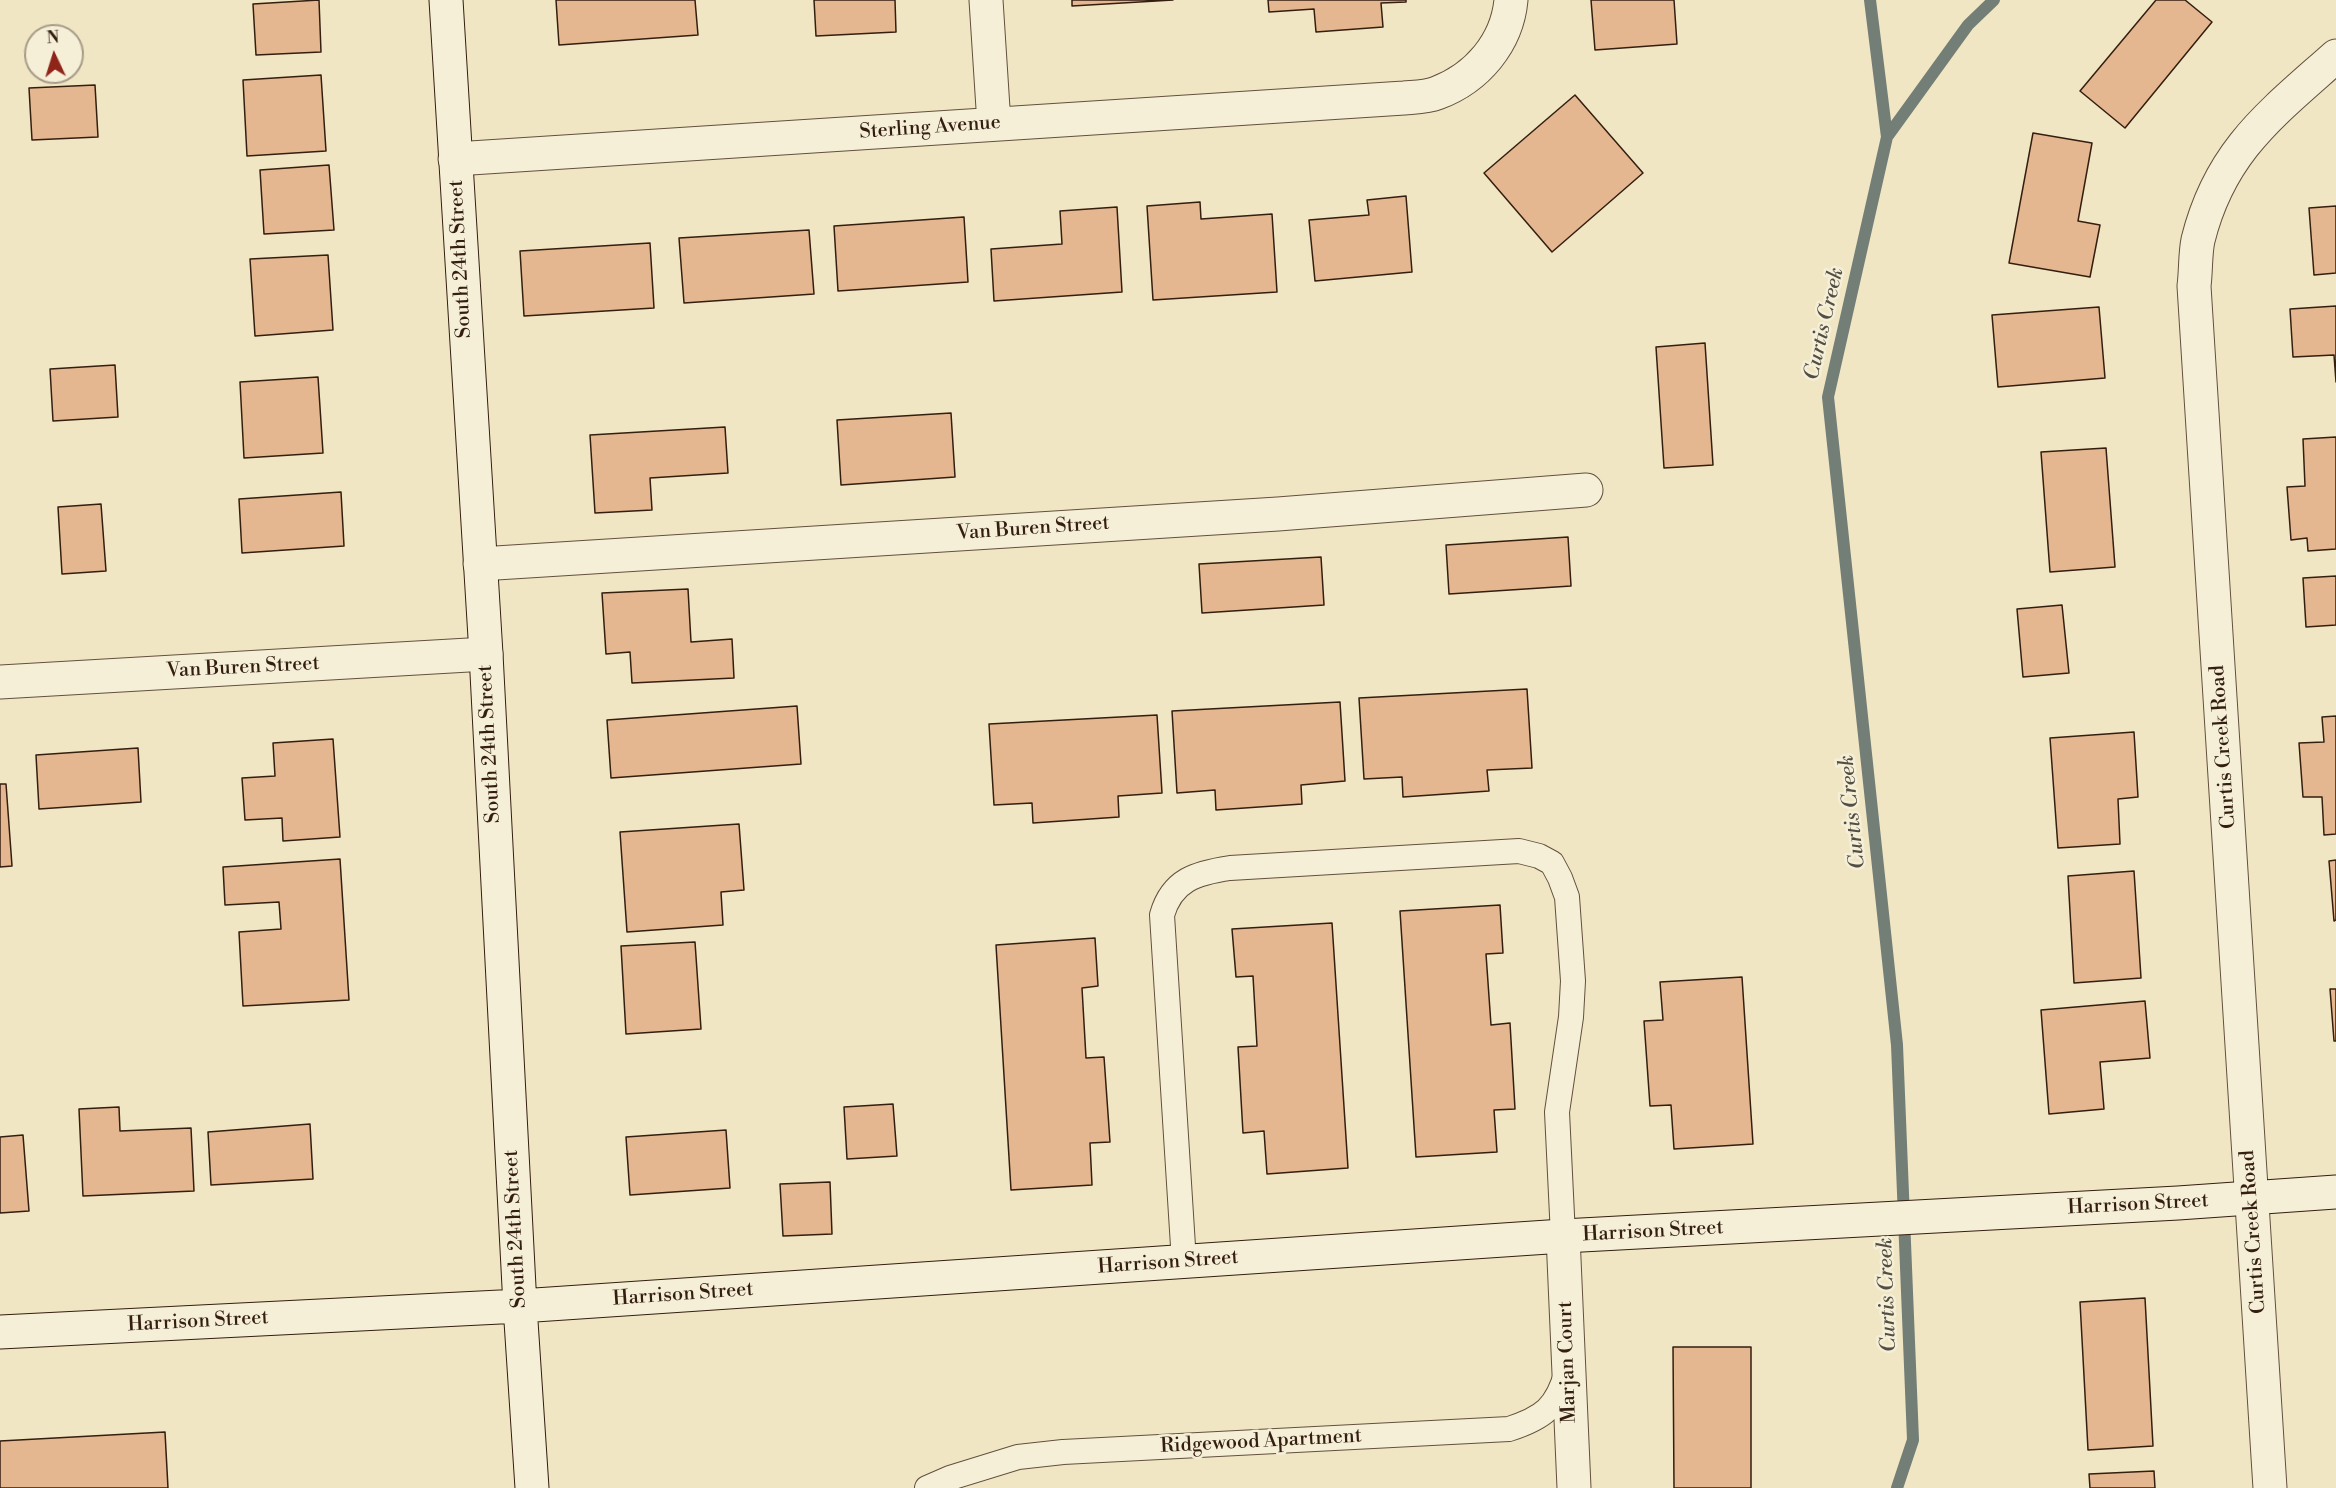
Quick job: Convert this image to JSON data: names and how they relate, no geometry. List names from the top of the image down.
{
  "streets": {
    "street": [
      "Sterling Avenue",
      "South 24th Street",
      "Van Buren Street",
      "Curtis Creek Road",
      "Harrison Street",
      "Marjan Court"
    ],
    "lane": ["Ridgewood Apartment"]
  },
  "crossings": [
    ["Sterling Avenue", "South 24th Street"],
    ["South 24th Street", "Van Buren Street"],
    ["South 24th Street", "Harrison Street"],
    ["Curtis Creek Road", "Harrison Street"],
    ["Harrison Street", "Marjan Court"],
    ["Marjan Court", "Ridgewood Apartment"]
  ],
  "water": ["Curtis Creek"],
  "north": "top"
}
